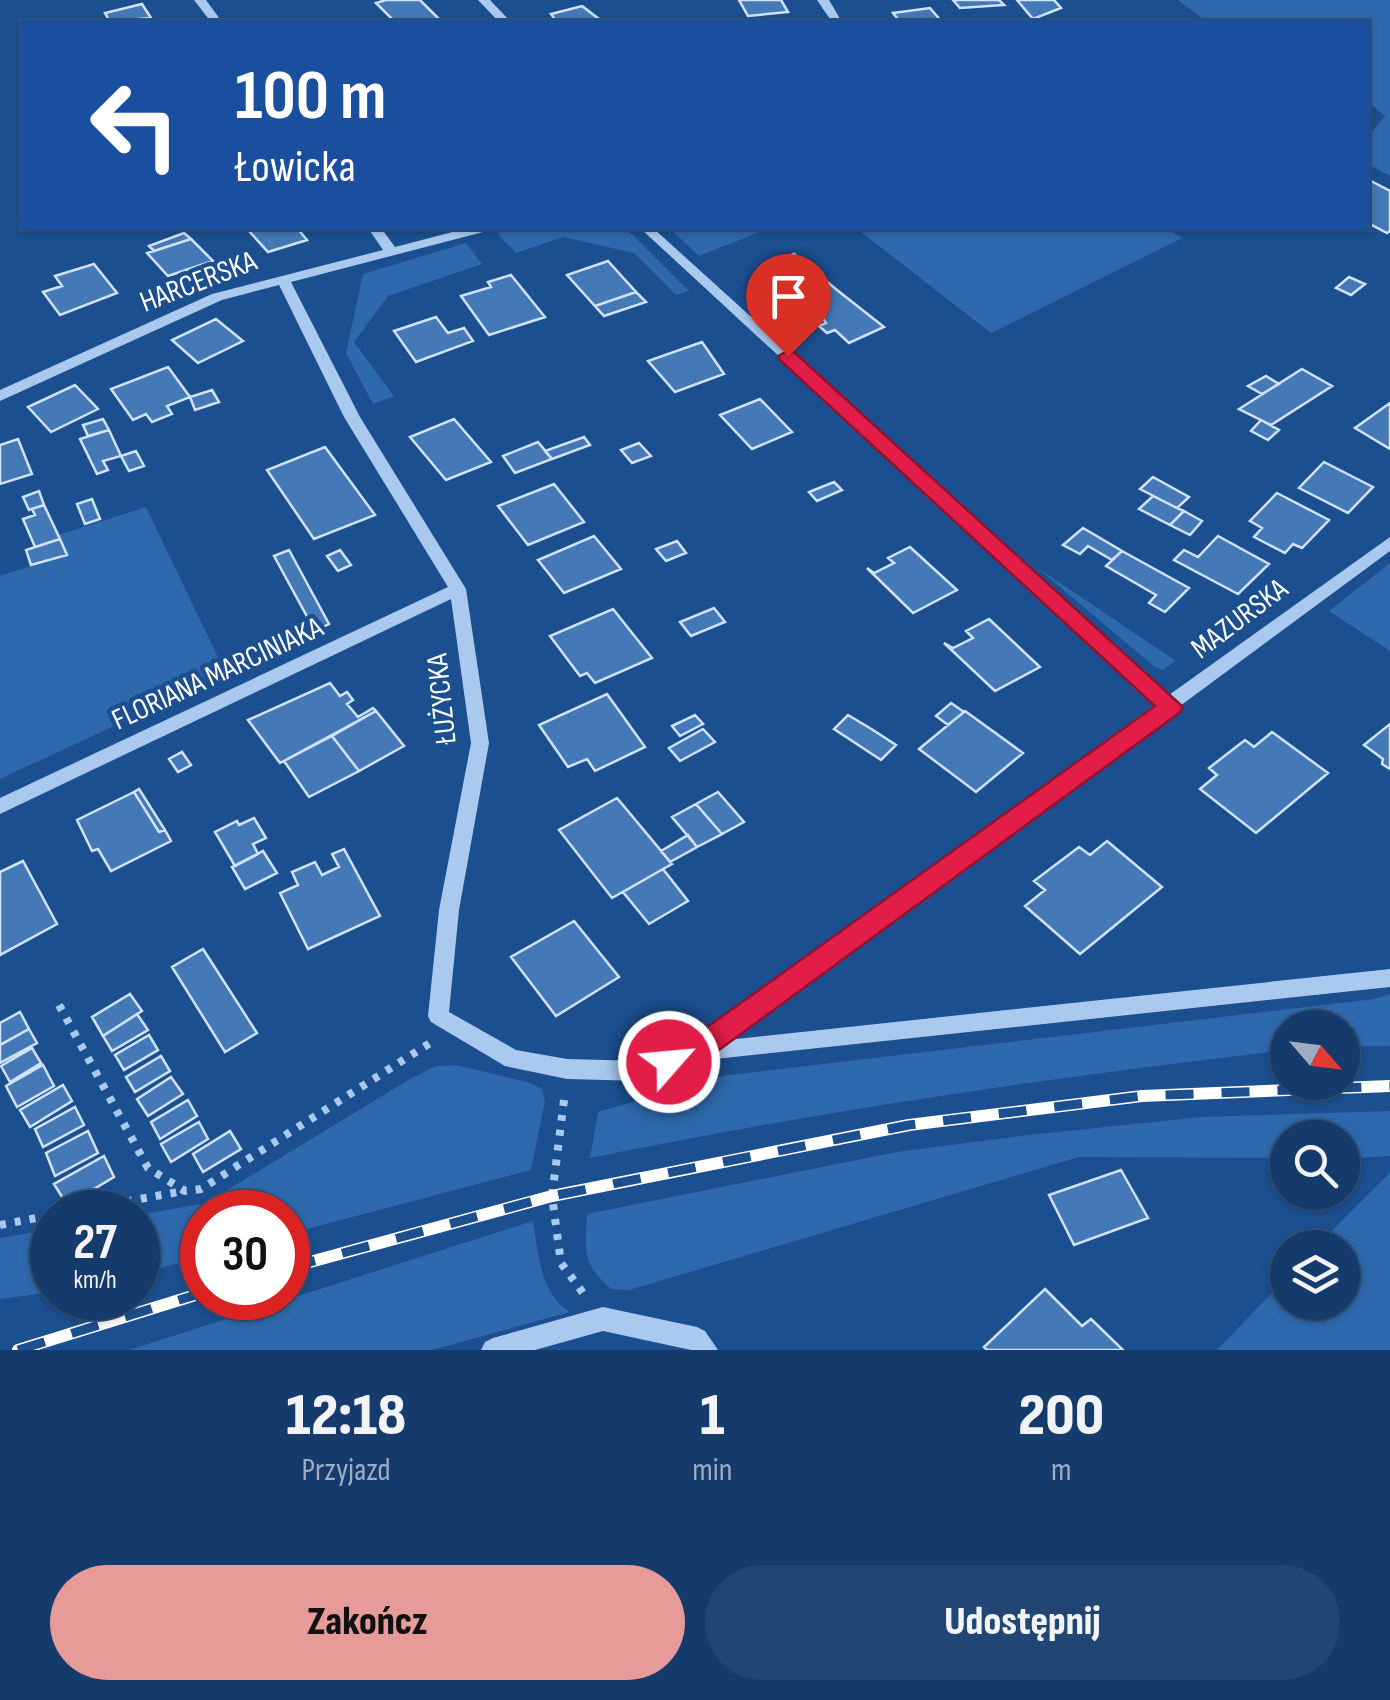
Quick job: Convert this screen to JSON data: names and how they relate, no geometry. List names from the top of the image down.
{
  "streets": {
    "street": [
      "HARCERSKA",
      "MAZURSKA",
      "FLORIANA MARCINIAKA",
      "ŁUŻYCKA"
    ]
  },
  "crossings": [
    ["HARCERSKA", "ŁUŻYCKA"],
    ["FLORIANA MARCINIAKA", "ŁUŻYCKA"]
  ],
  "north": "bottom right",
  "page": {
    "turn": ["100 m", "Łowicka"],
    "speed": "27 km/h",
    "limit": "30",
    "eta": [
      "12:18",
      "Przyjazd",
      "1",
      "min",
      "200",
      "m"
    ],
    "buttons": ["Zakończ", "Udostępnij"]
  }
}
